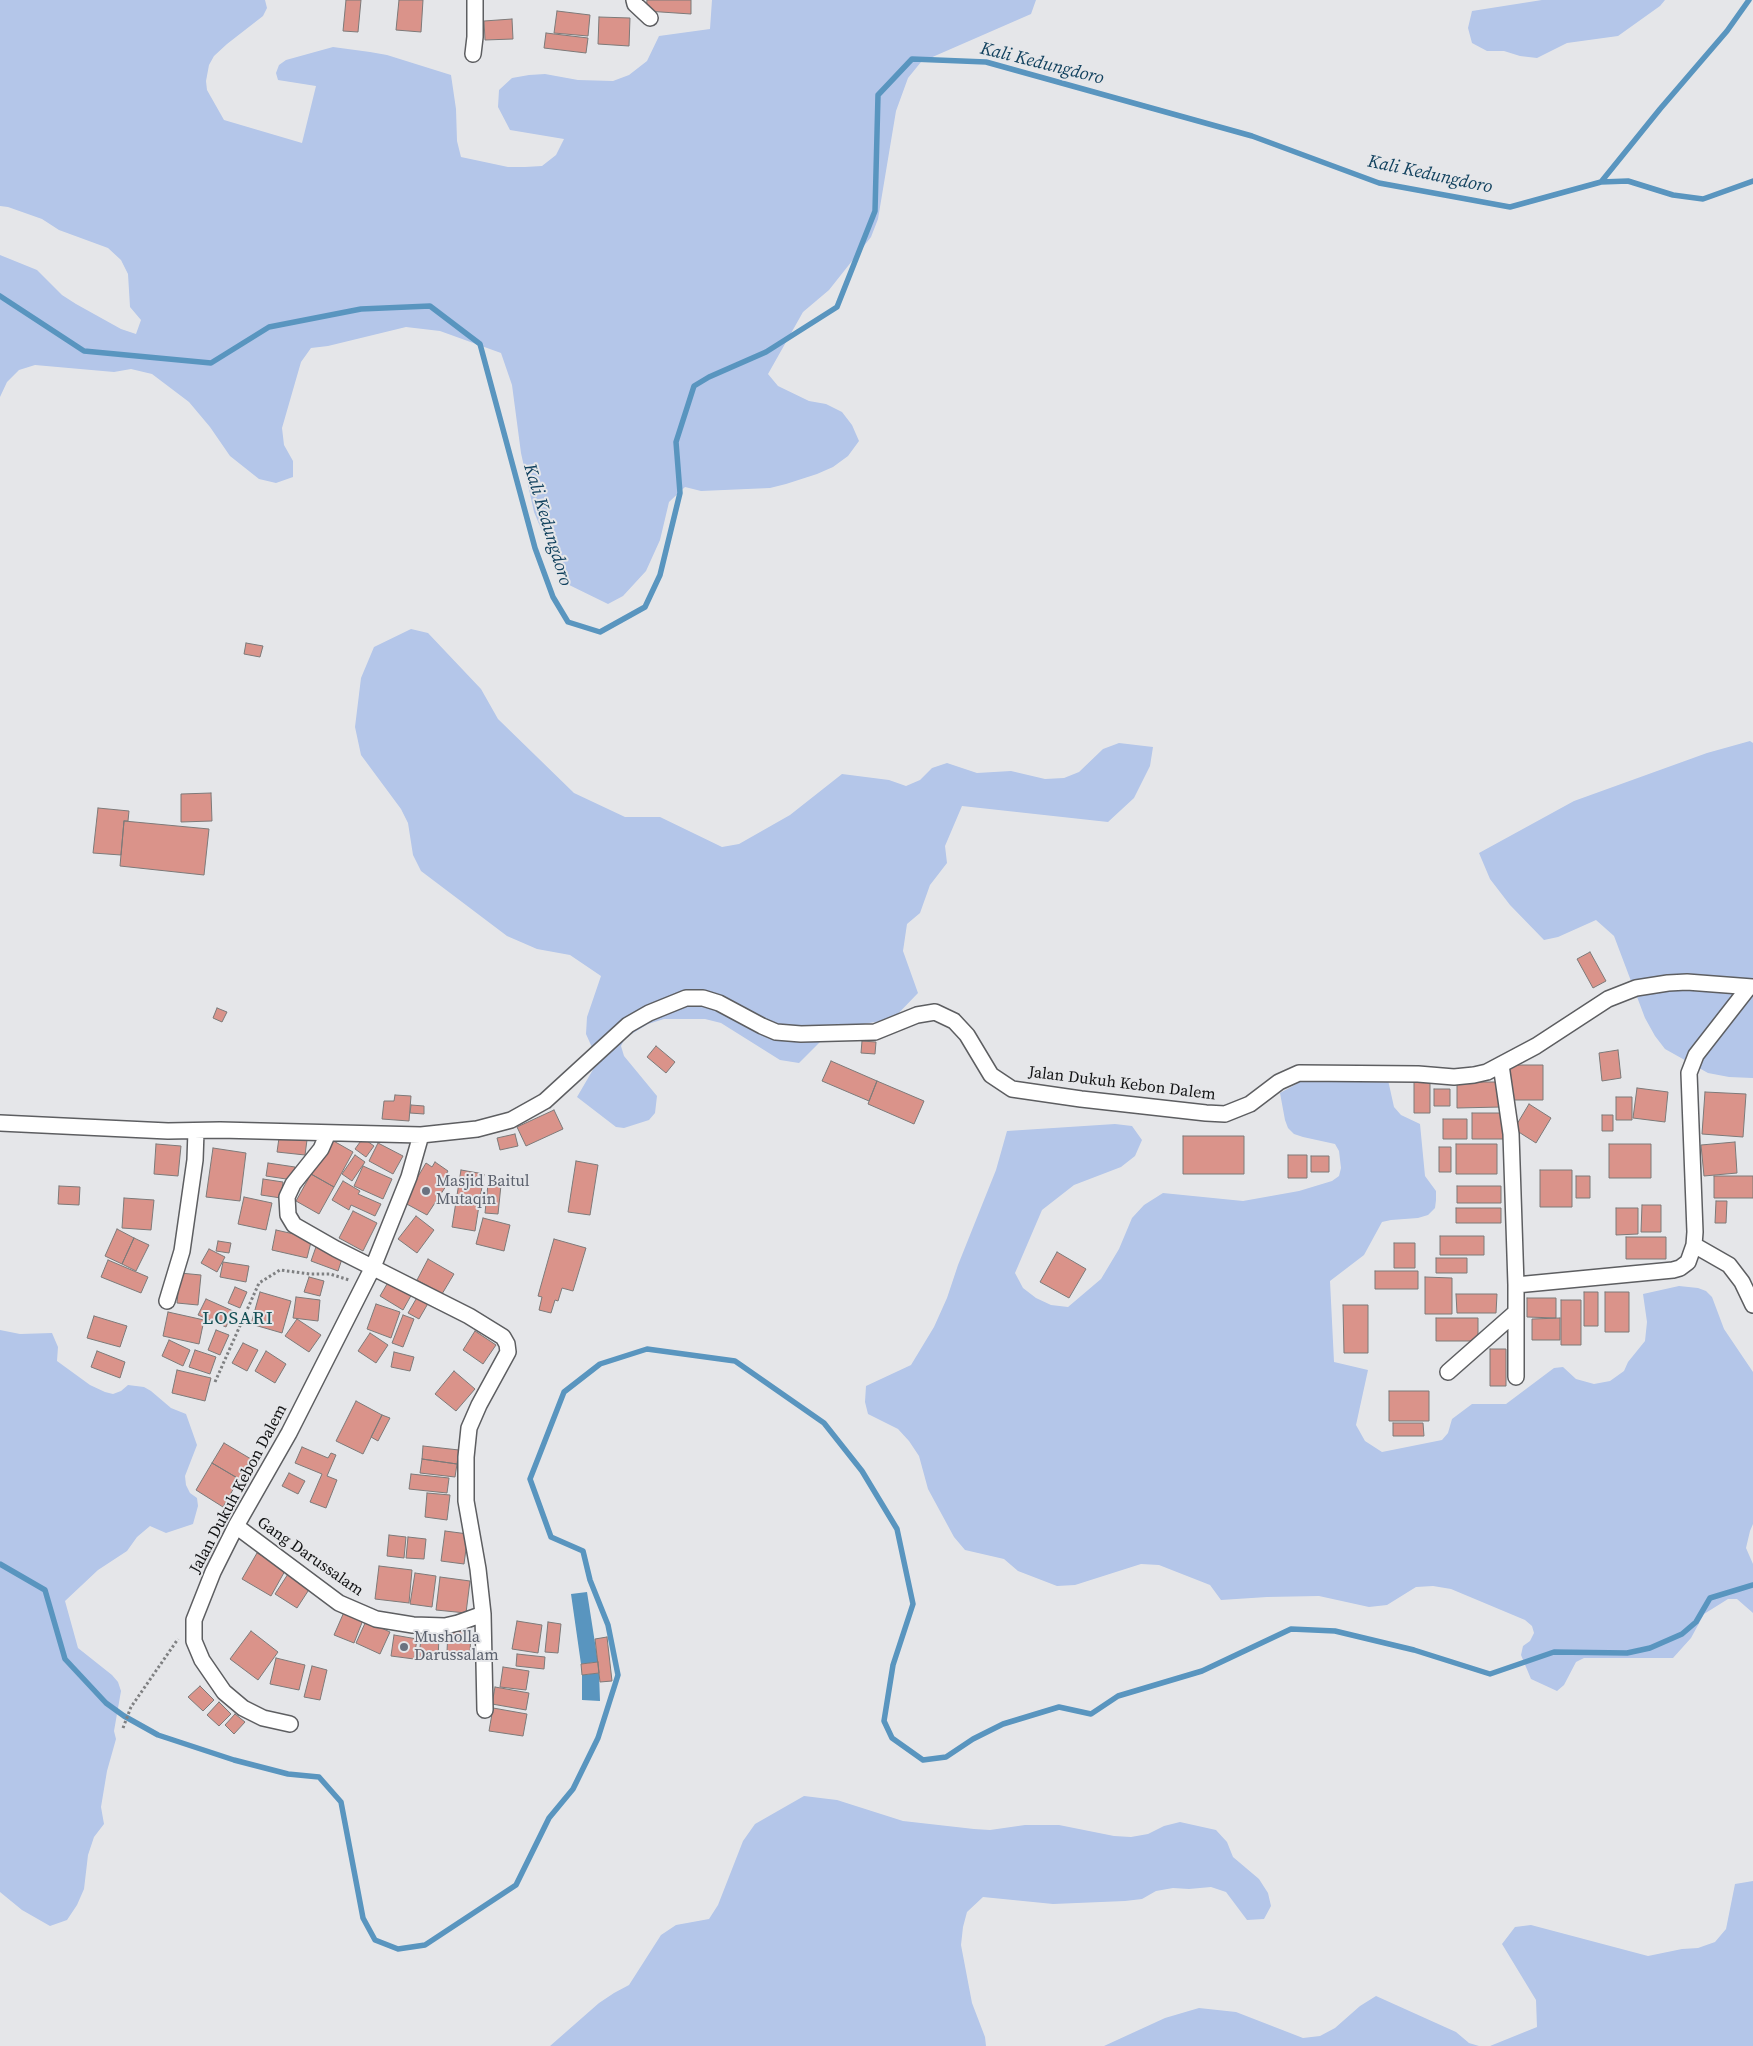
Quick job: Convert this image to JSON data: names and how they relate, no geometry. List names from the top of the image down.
{
  "streets": {
    "street": ["Jalan Dukuh Kebon Dalem", "Gang Darussalam"]
  },
  "crossings": [
    ["Jalan Dukuh Kebon Dalem", "Gang Darussalam"]
  ],
  "districts": ["LOSARI"],
  "water": ["Kali Kedungdoro"],
  "places": ["Masjid Baitul Mutaqin", "Musholla Darussalam"]
}
